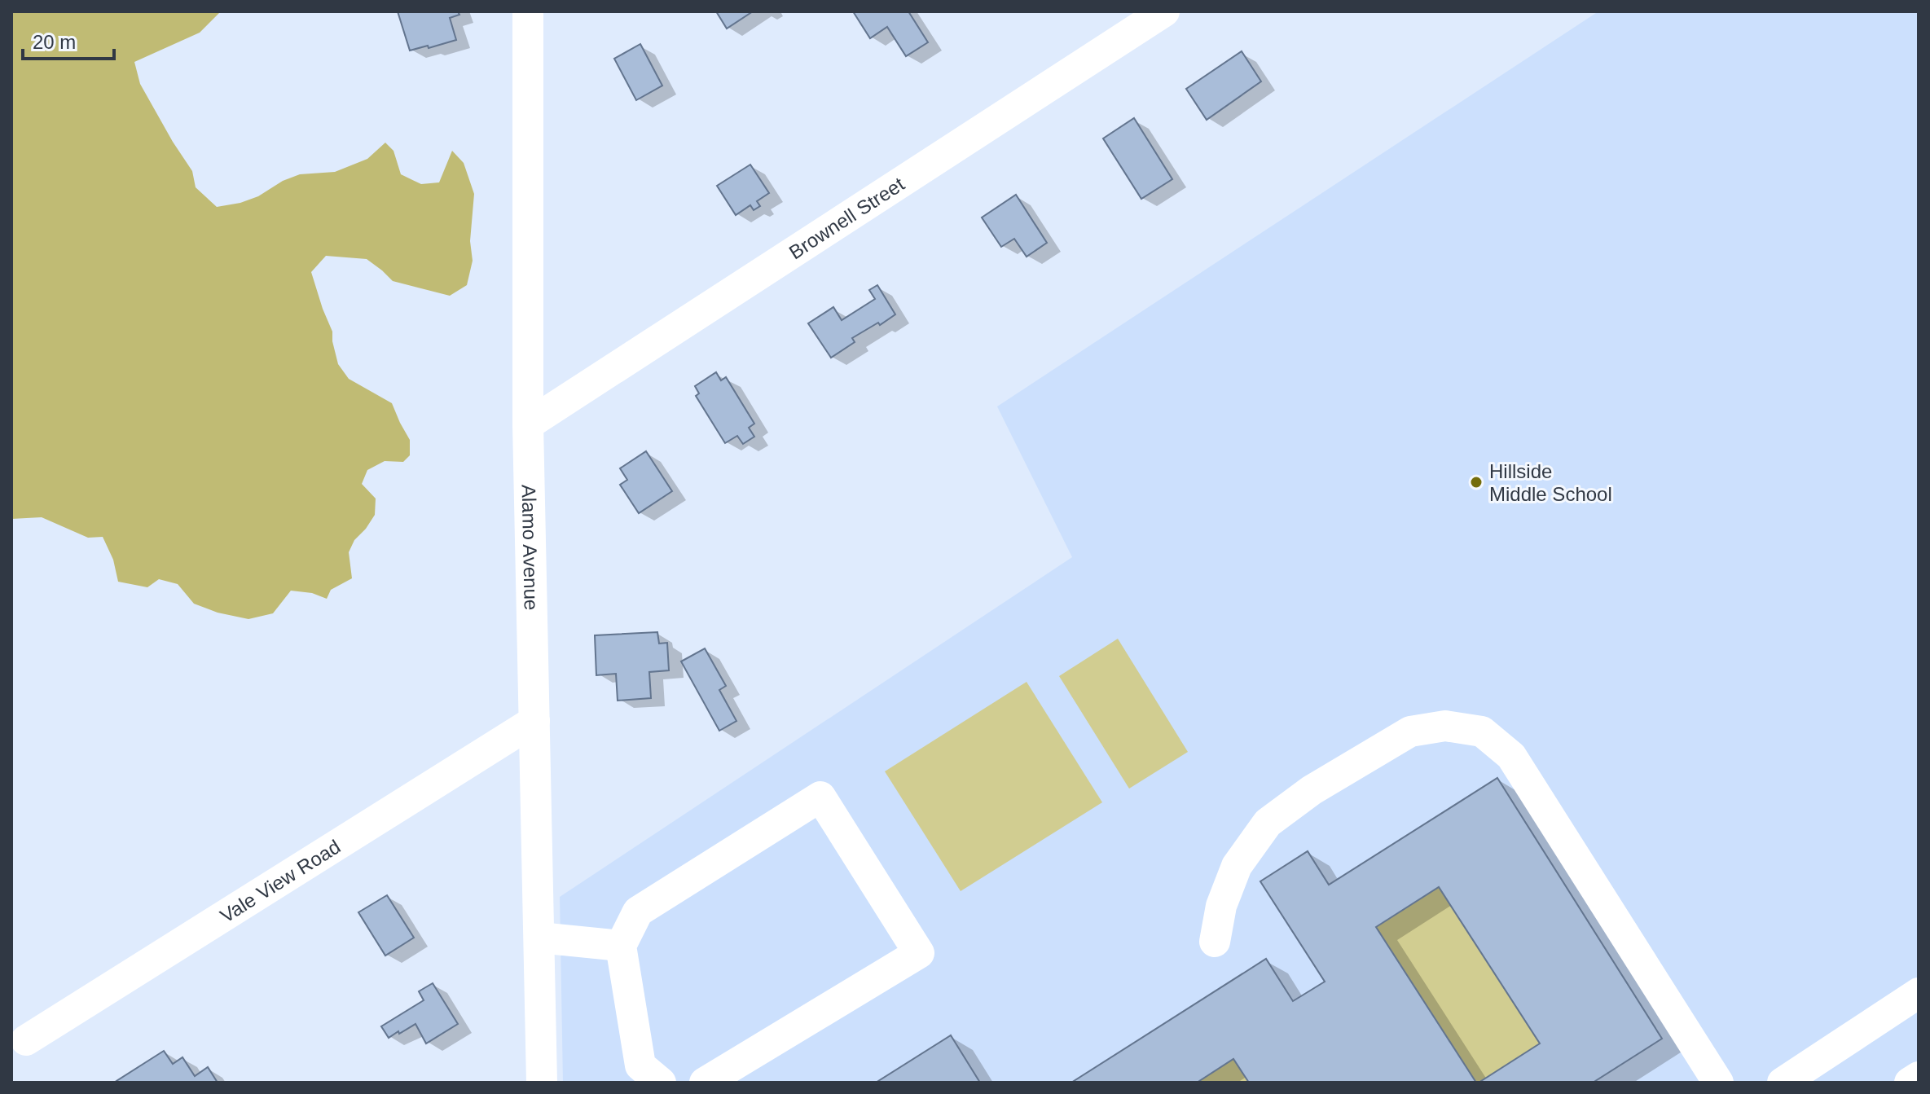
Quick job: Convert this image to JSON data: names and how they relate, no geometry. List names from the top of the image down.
{
  "streets": {
    "street": ["Brownell Street", "Alamo Avenue", "Vale View Road"]
  },
  "crossings": [
    ["Brownell Street", "Alamo Avenue"],
    ["Alamo Avenue", "Vale View Road"]
  ],
  "places": ["Hillside Middle School"],
  "scale_bar": "20 m"
}
